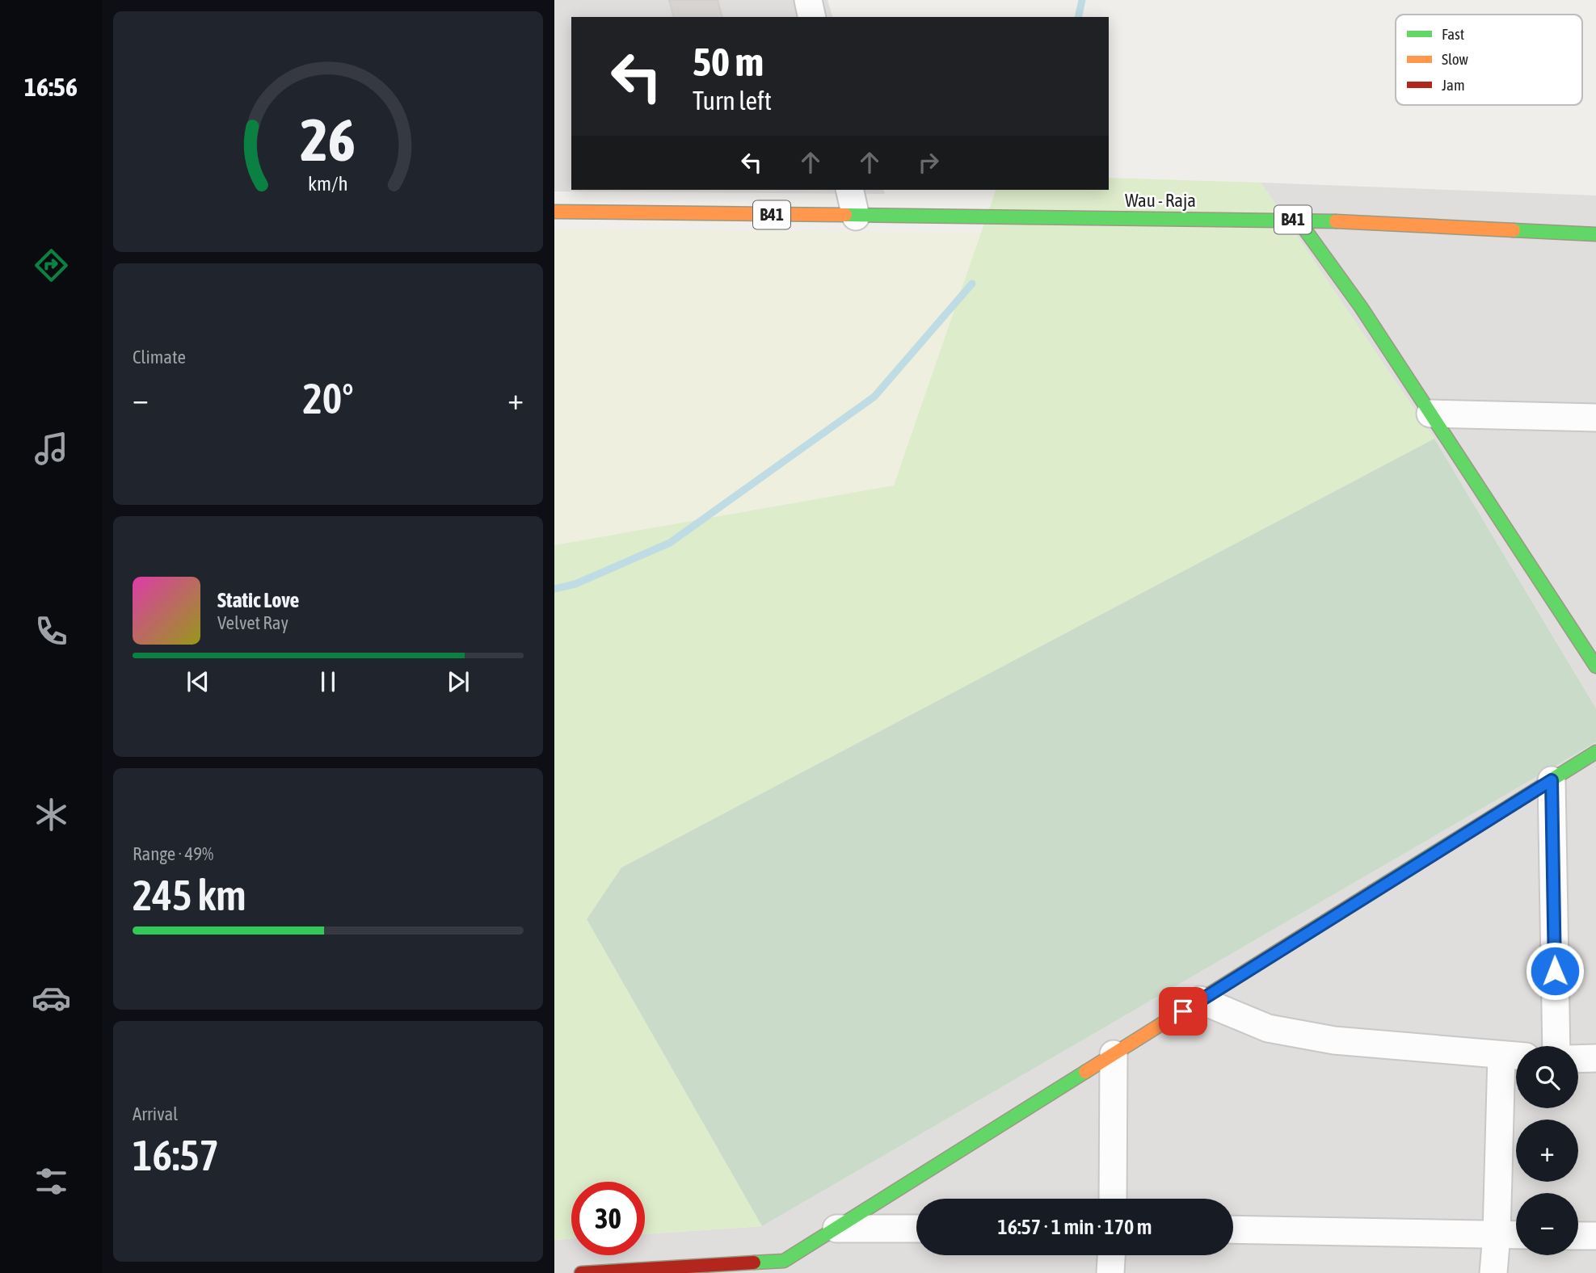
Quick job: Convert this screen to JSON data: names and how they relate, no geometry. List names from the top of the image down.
{
  "streets": {
    "street": ["Wau - Raja", "B41"]
  },
  "legend": ["Fast", "Slow", "Jam"],
  "page": {
    "tabs": "16:56",
    "turn": ["50 m", "Turn left"],
    "tile": [
      "Climate",
      ["Range · 49%", "245 km"],
      ["Arrival", "16:57"]
    ],
    "heat": ["−", "20°", "+"],
    "song": ["Static Love", "Velvet Ray"],
    "map_buttons": ["+", "−"],
    "limit": "30",
    "trip": "16:57 · 1 min · 170 m",
    "gauge": ["26", "km/h"]
  }
}
